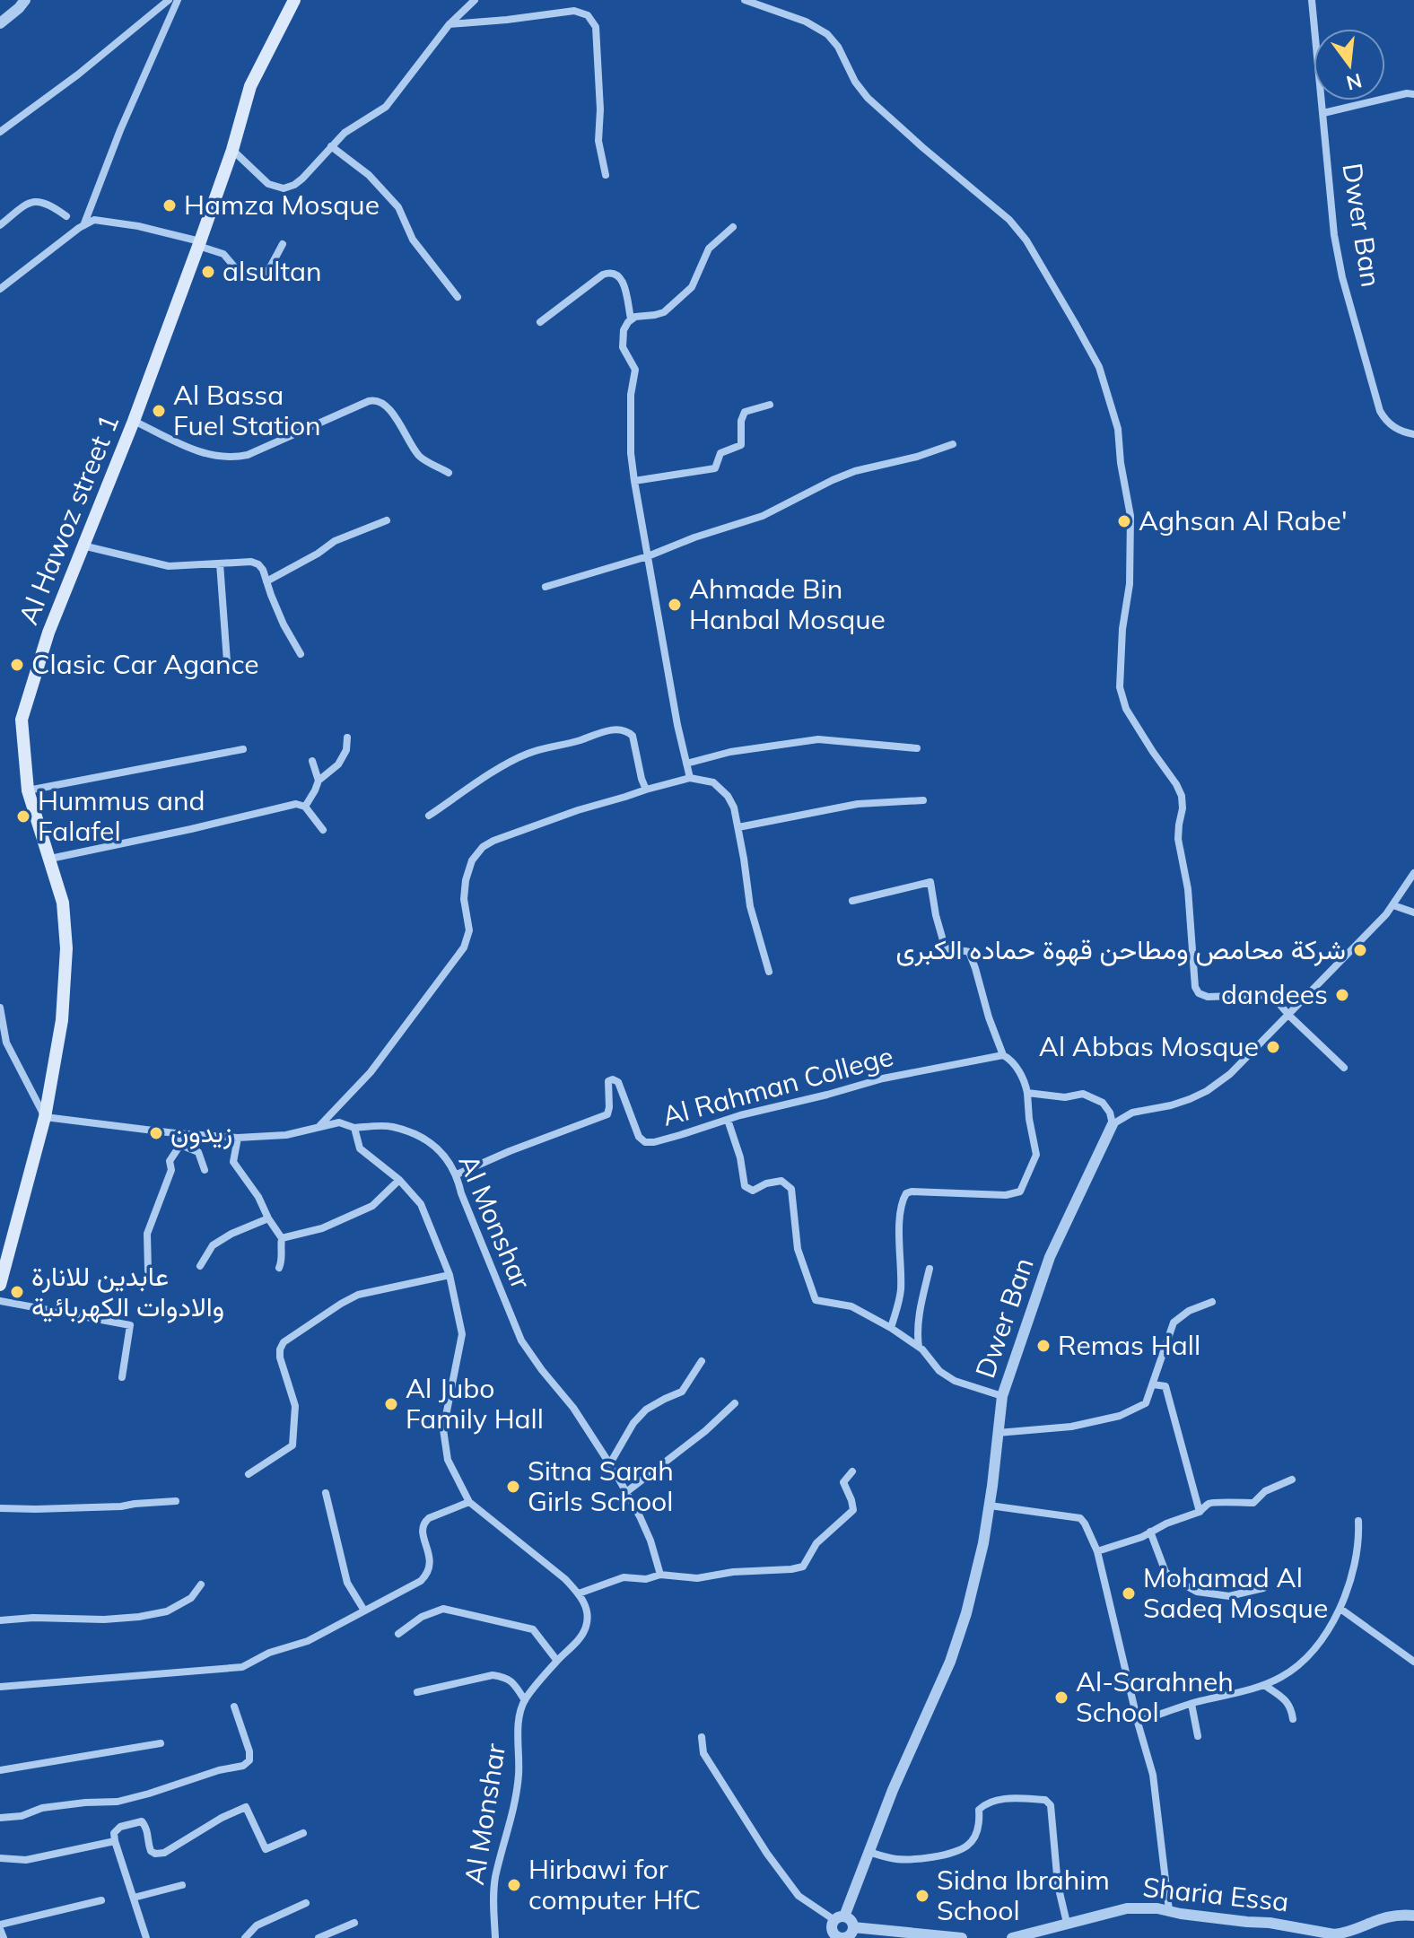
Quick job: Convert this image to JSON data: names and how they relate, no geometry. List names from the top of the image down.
{
  "streets": {
    "main road": ["Al Hawoz street 1"],
    "street": [
      "Dwer Ban",
      "Al Rahman College",
      "Al Monshar",
      "Sharia Essa"
    ]
  },
  "crossings": [
    ["Al Hawoz street 1", "Al Monshar"],
    ["Al Rahman College", "Al Monshar"]
  ],
  "places": [
    "Hamza Mosque",
    "alsultan",
    "Al Bassa Fuel Station",
    "Aghsan Al Rabe'",
    "Ahmade Bin Hanbal Mosque",
    "Clasic Car Agance",
    "Hummus and Falafel",
    "شركة محامص ومطاحن قهوة حماده الكبرى",
    "dandees",
    "Al Abbas Mosque",
    "زيدون",
    "عابدين للانارة والادوات الكهربائية",
    "Remas Hall",
    "Al Jubo Family Hall",
    "Sitna Sarah Girls School",
    "Mohamad Al Sadeq Mosque",
    "Al-Sarahneh School",
    "Hirbawi for computer HfC",
    "Sidna Ibrahim School"
  ],
  "north": "bottom"
}
